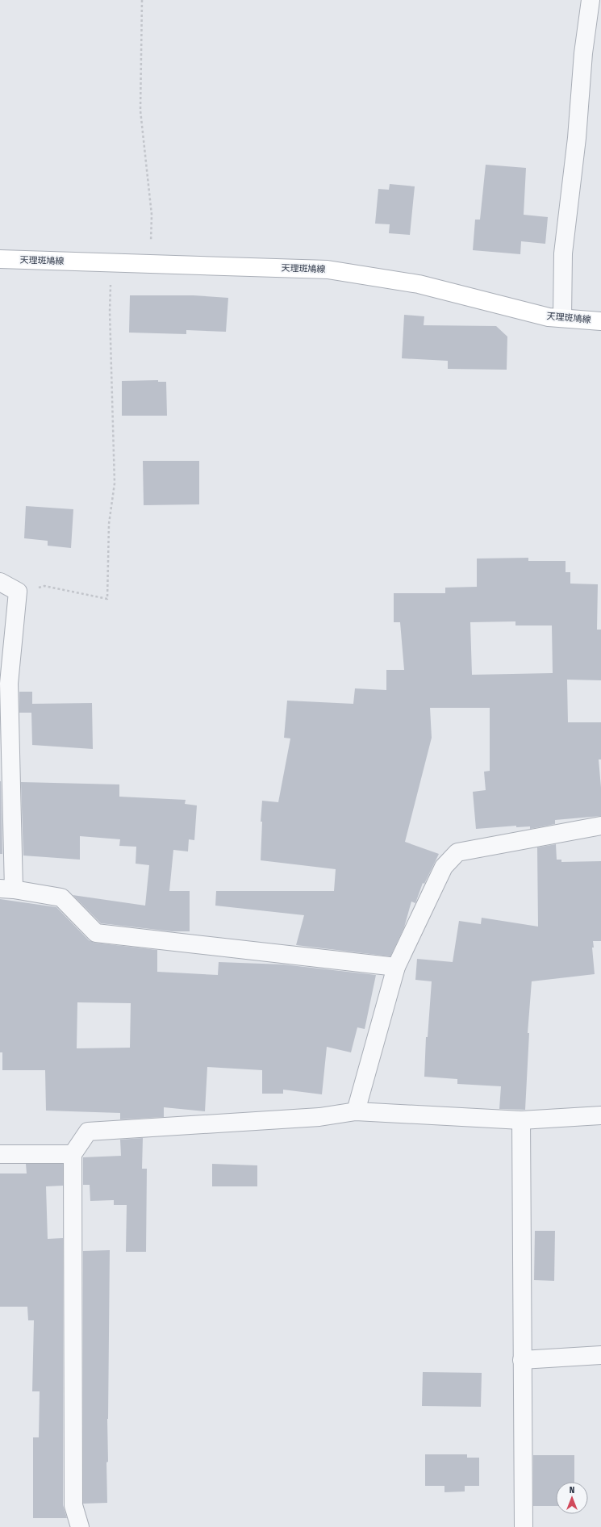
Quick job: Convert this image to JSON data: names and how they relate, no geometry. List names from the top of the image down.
{
  "streets": {
    "main road": ["天理斑鳩線"]
  },
  "north": "top"
}
